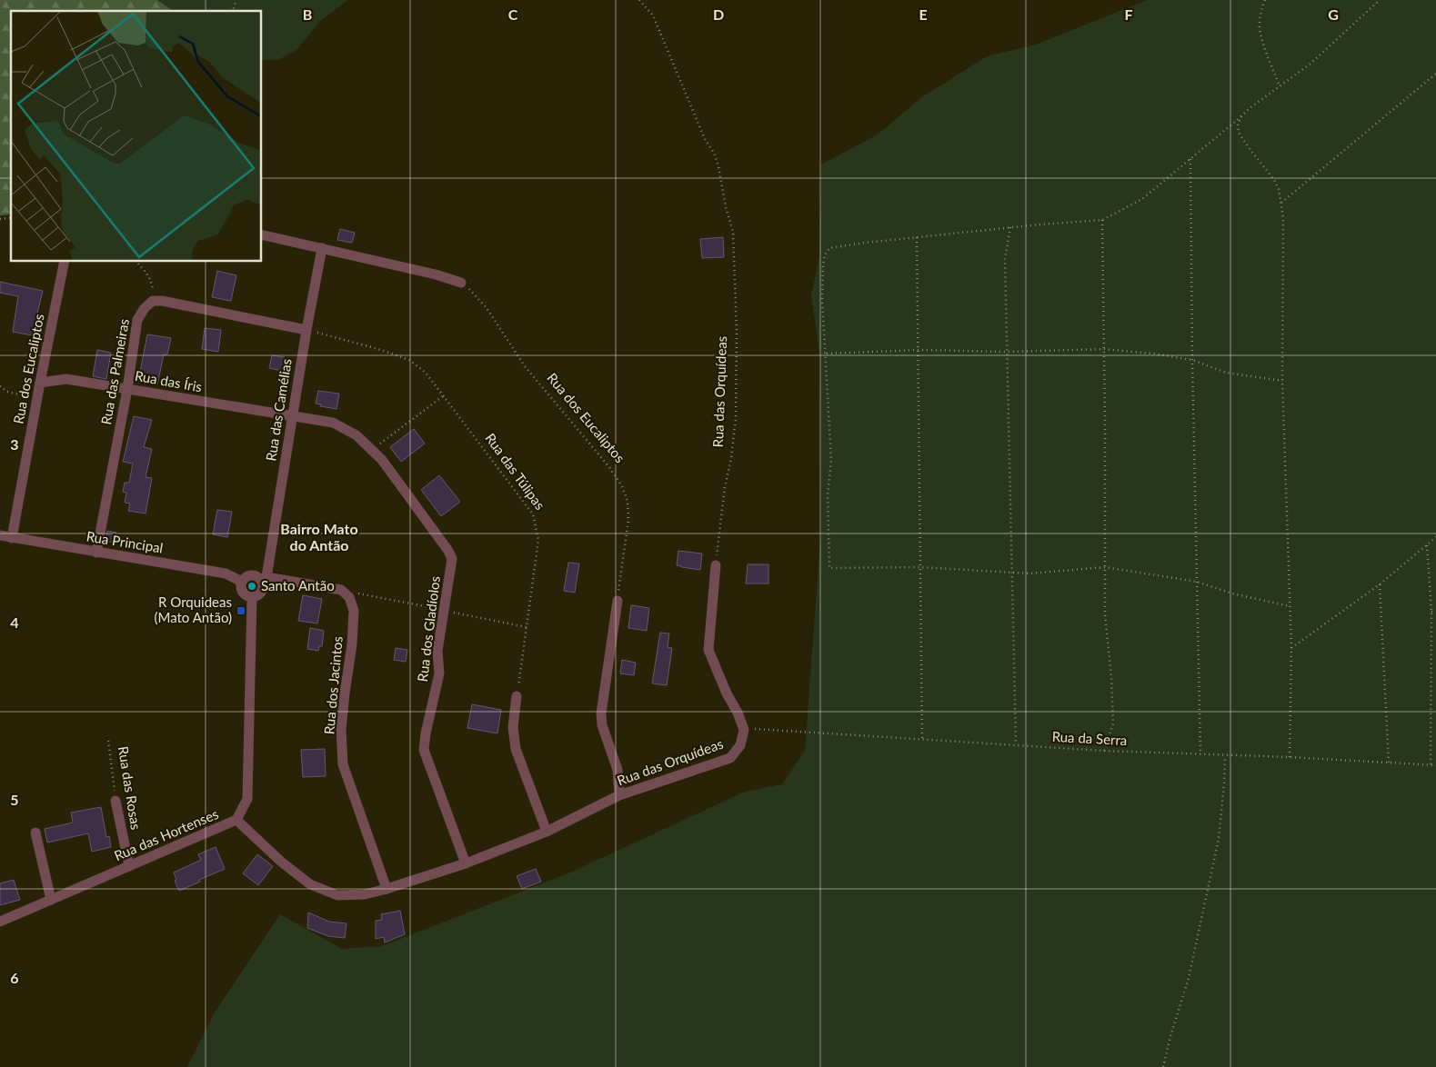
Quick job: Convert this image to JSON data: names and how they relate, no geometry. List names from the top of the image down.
{
  "streets": {
    "street": [
      "Rua dos Eucaliptos",
      "Rua das Palmeiras",
      "Rua das Íris",
      "Rua das Orquídeas",
      "Rua das Camélias",
      "Rua Principal",
      "Rua dos Gladíolos",
      "Rua dos Jacintos",
      "Rua das Rosas",
      "Rua das Hortenses"
    ],
    "path": ["Rua das Túlipas", "Rua da Serra"]
  },
  "crossings": [
    ["Rua dos Eucaliptos", "Rua das Íris"],
    ["Rua dos Eucaliptos", "Rua Principal"],
    ["Rua das Palmeiras", "Rua das Íris"],
    ["Rua das Palmeiras", "Rua Principal"],
    ["Rua das Íris", "Rua das Camélias"],
    ["Rua das Íris", "Rua dos Gladíolos"],
    ["Rua das Orquídeas", "Rua dos Gladíolos"],
    ["Rua das Orquídeas", "Rua dos Jacintos"],
    ["Rua das Orquídeas", "Rua da Serra"],
    ["Rua das Orquídeas", "Rua das Hortenses"],
    ["Rua das Camélias", "Rua das Túlipas"],
    ["Rua das Camélias", "Rua Principal"],
    ["Rua das Camélias", "Rua dos Gladíolos"],
    ["Rua das Camélias", "Rua das Hortenses"],
    ["Rua Principal", "Rua das Hortenses"],
    ["Rua das Rosas", "Rua das Hortenses"]
  ],
  "districts": ["Bairro Mato do Antão"],
  "places": {
    "other": ["Santo Antão"],
    "transit": ["R Orquideas (Mato Antão)"]
  },
  "grid": {
    "columns": [
      "B",
      "C",
      "D",
      "E",
      "F",
      "G"
    ],
    "rows": [
      "3",
      "4",
      "5",
      "6"
    ]
  }
}
